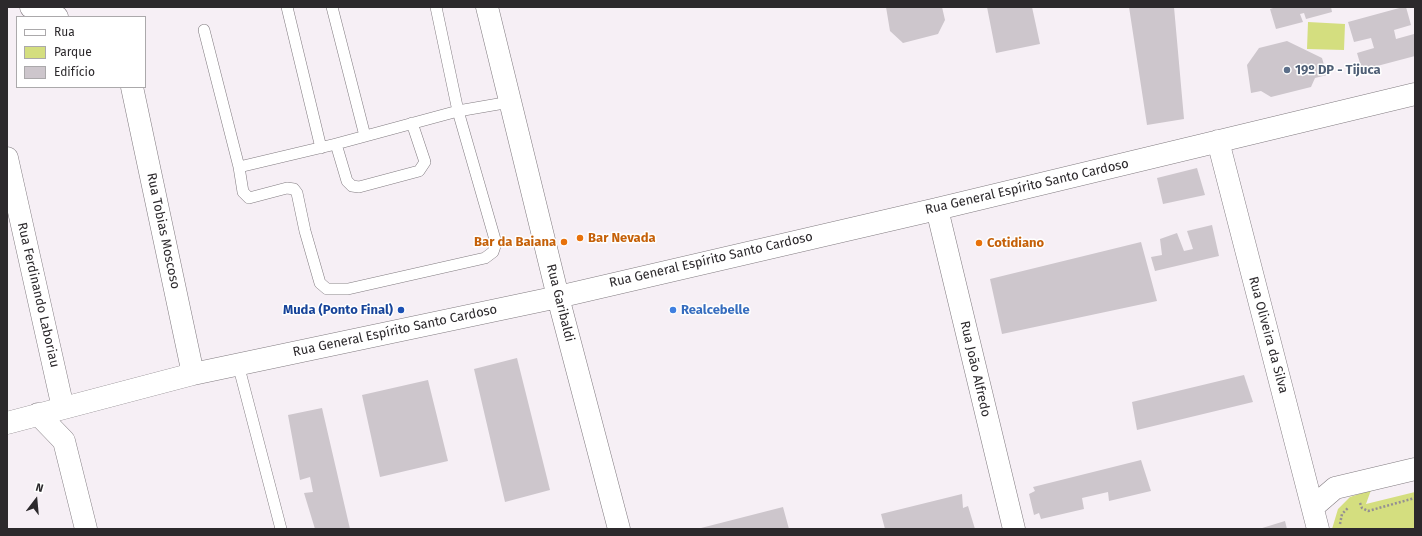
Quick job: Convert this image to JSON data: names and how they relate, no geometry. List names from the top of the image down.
{
  "streets": {
    "street": [
      "Rua General Espírito Santo Cardoso",
      "Rua Tobias Moscoso",
      "Rua Ferdinando Laboriau",
      "Rua Garibaldi",
      "Rua Oliveira da Silva",
      "Rua João Alfredo"
    ]
  },
  "crossings": [
    ["Rua General Espírito Santo Cardoso", "Rua Tobias Moscoso"],
    ["Rua General Espírito Santo Cardoso", "Rua Ferdinando Laboriau"],
    ["Rua General Espírito Santo Cardoso", "Rua Garibaldi"],
    ["Rua General Espírito Santo Cardoso", "Rua Oliveira da Silva"],
    ["Rua General Espírito Santo Cardoso", "Rua João Alfredo"]
  ],
  "places": [
    "19º DP - Tijuca",
    "Bar Nevada",
    "Bar da Baiana",
    "Cotidiano",
    "Muda (Ponto Final)",
    "Realcebelle"
  ],
  "legend": ["Rua", "Parque", "Edifício"],
  "north": "top"
}
